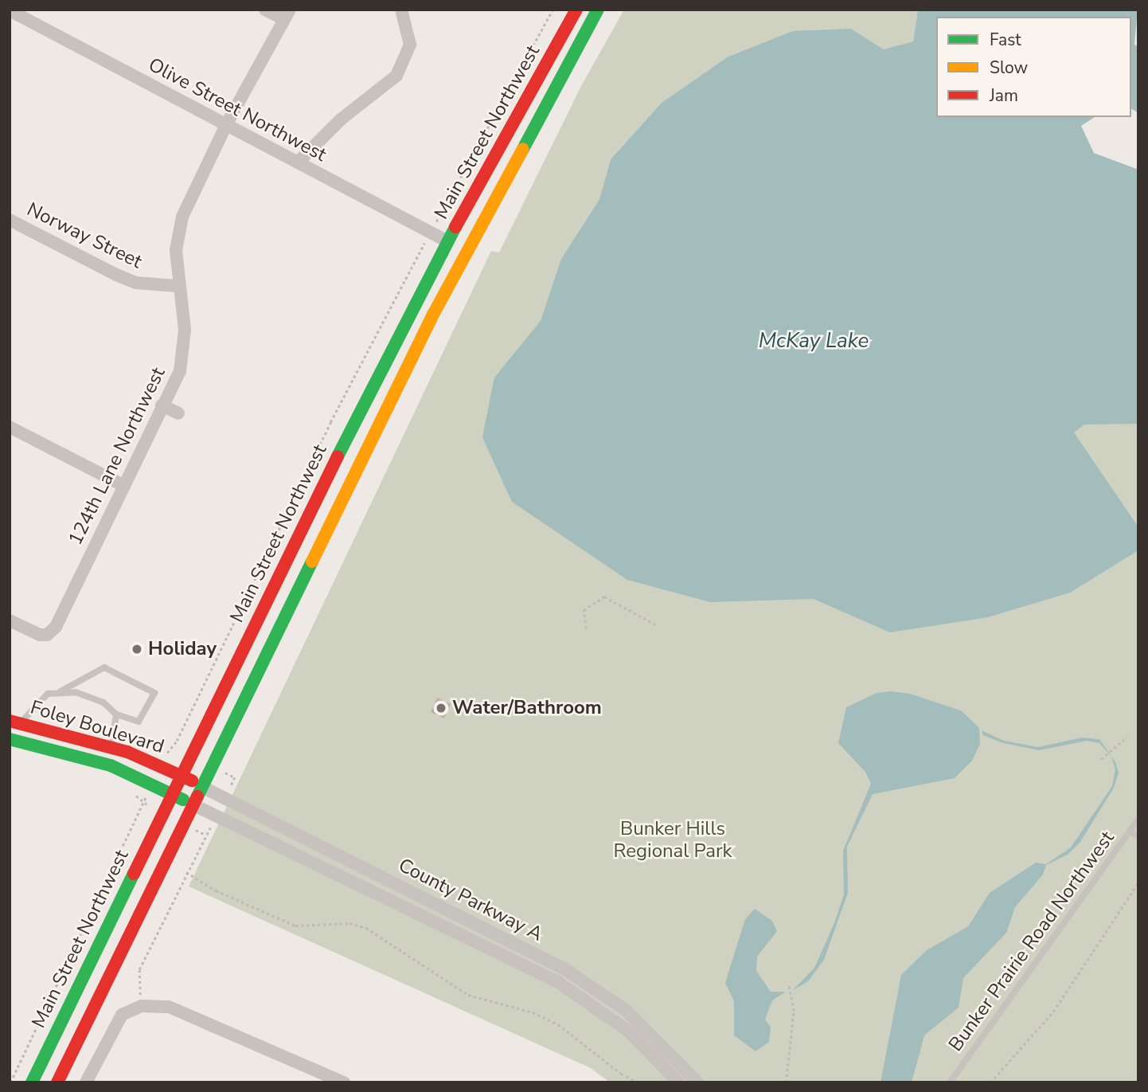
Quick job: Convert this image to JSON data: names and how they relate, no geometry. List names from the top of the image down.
{
  "streets": {
    "main road": ["Main Street Northwest", "Foley Boulevard"],
    "street": [
      "Olive Street Northwest",
      "Norway Street",
      "124th Lane Northwest",
      "County Parkway A"
    ],
    "lane": ["Bunker Prairie Road Northwest"]
  },
  "crossings": [
    ["Olive Street Northwest", "Main Street Northwest"],
    ["Olive Street Northwest", "124th Lane Northwest"],
    ["Main Street Northwest", "Foley Boulevard"],
    ["Main Street Northwest", "County Parkway A"],
    ["Norway Street", "124th Lane Northwest"],
    ["Foley Boulevard", "County Parkway A"]
  ],
  "water": ["McKay Lake"],
  "parks": ["Bunker Hills Regional Park"],
  "places": ["Holiday", "Water/Bathroom"],
  "legend": ["Fast", "Slow", "Jam"]
}
